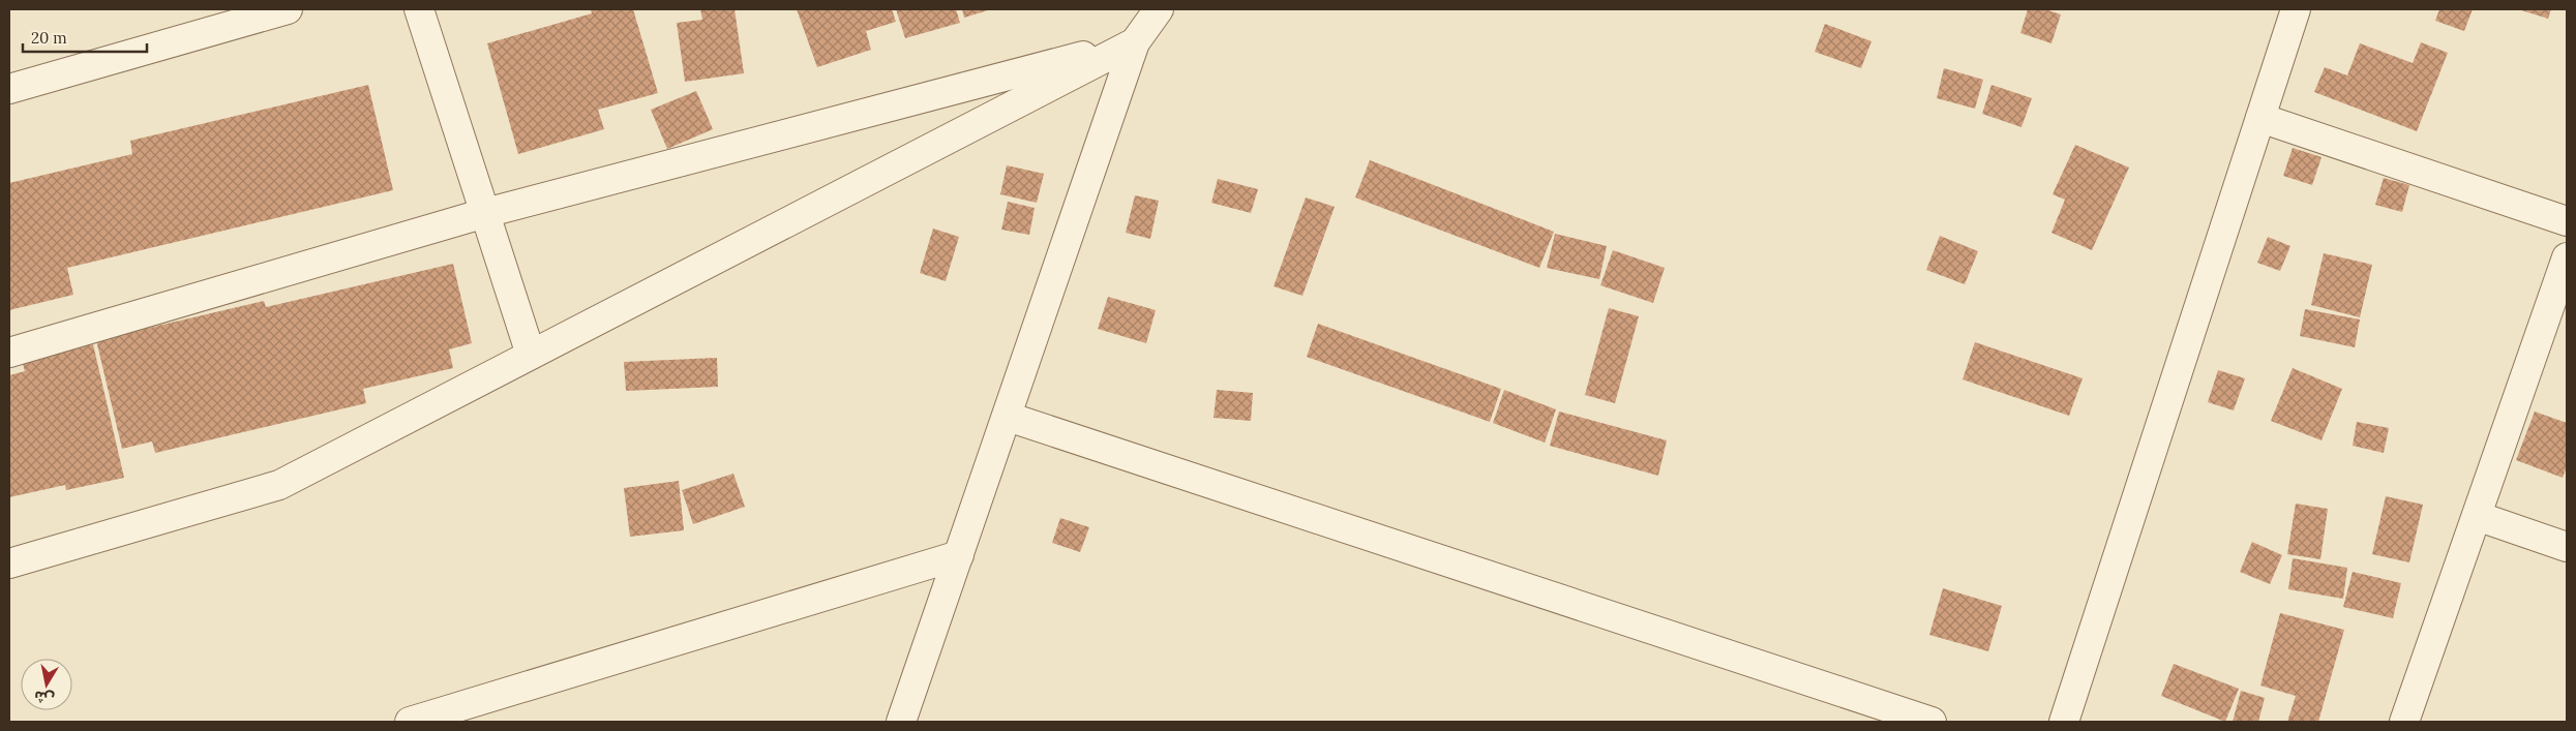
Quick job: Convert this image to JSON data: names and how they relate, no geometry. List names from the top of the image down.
{
  "scale_bar": "20 m",
  "north": "bottom"
}
